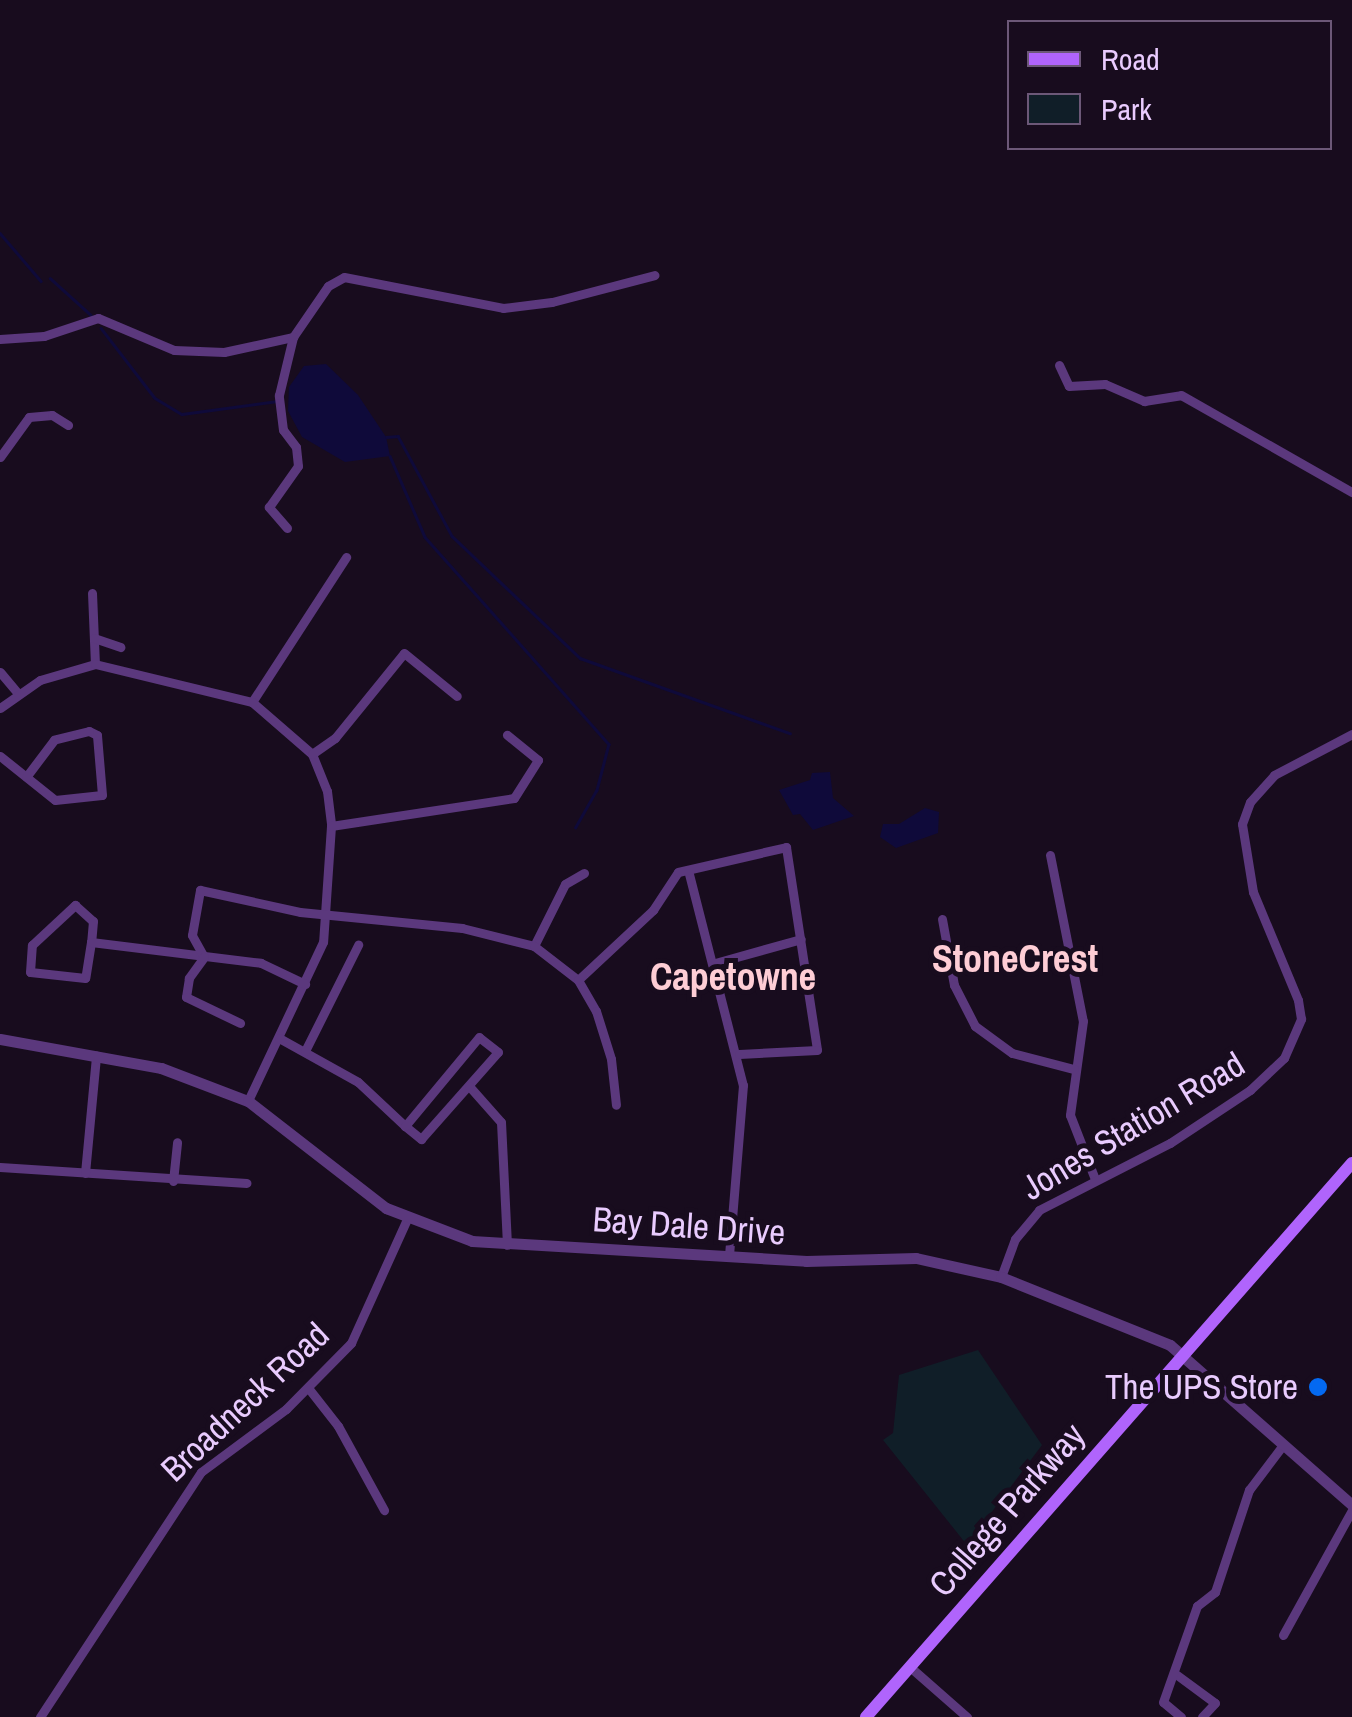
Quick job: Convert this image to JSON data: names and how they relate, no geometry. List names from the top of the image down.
{
  "streets": {
    "main road": ["College Parkway"],
    "street": ["Jones Station Road", "Bay Dale Drive", "Broadneck Road"]
  },
  "crossings": [
    ["Jones Station Road", "Bay Dale Drive"],
    ["Bay Dale Drive", "Broadneck Road"],
    ["Bay Dale Drive", "College Parkway"]
  ],
  "districts": ["StoneCrest", "Capetowne"],
  "places": ["The UPS Store"],
  "legend": ["Road", "Park"]
}
